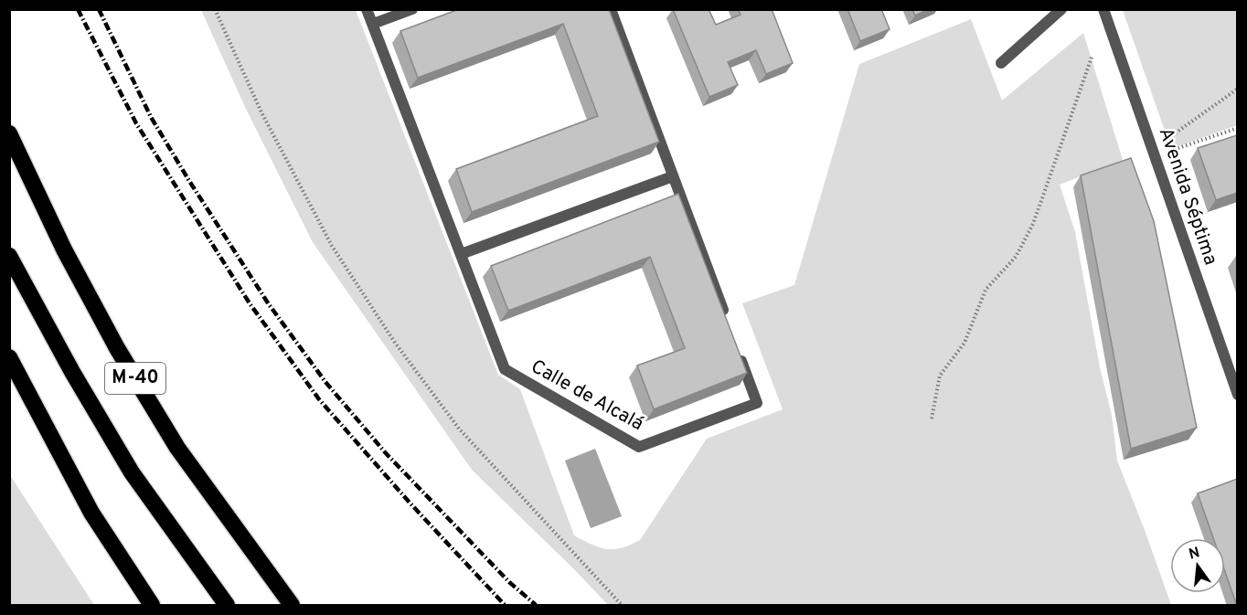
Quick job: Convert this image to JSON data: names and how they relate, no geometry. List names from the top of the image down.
{
  "streets": {
    "highway": ["M-40"],
    "street": ["Avenida Séptima", "Calle de Alcalá"]
  },
  "north": "top"
}
